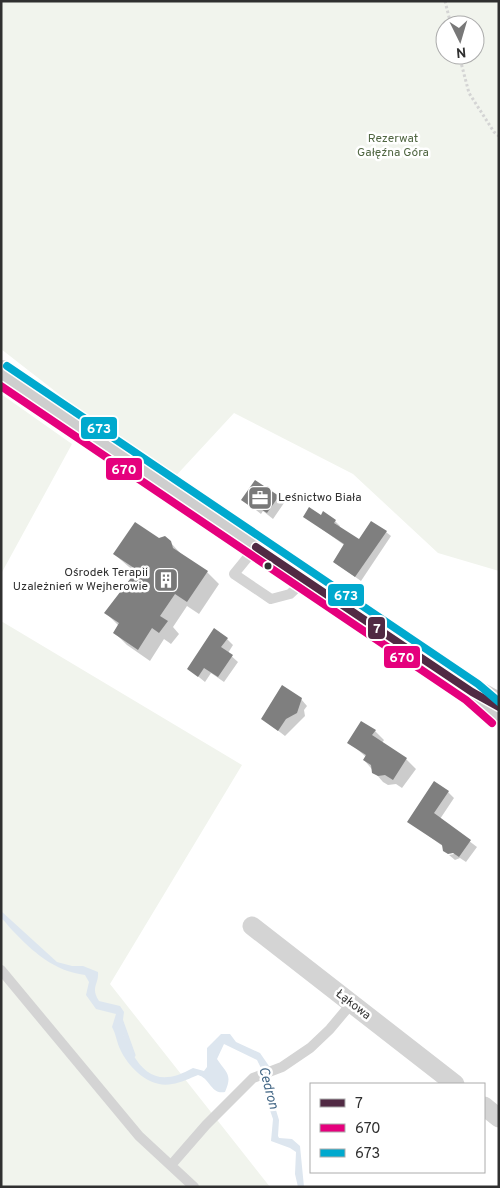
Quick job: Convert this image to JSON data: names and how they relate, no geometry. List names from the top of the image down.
{
  "streets": {
    "street": ["Łąkowa"]
  },
  "water": ["Cedron"],
  "parks": ["Rezerwat Gałęźna Góra"],
  "places": {
    "office": ["Leśnictwo Biała"],
    "building": ["Ośrodek Terapii Uzależnień w Wejherowie"]
  },
  "lines": ["transit line 673", "transit line 670", "transit line 7"],
  "legend": ["7", "670", "673"],
  "north": "bottom"
}
